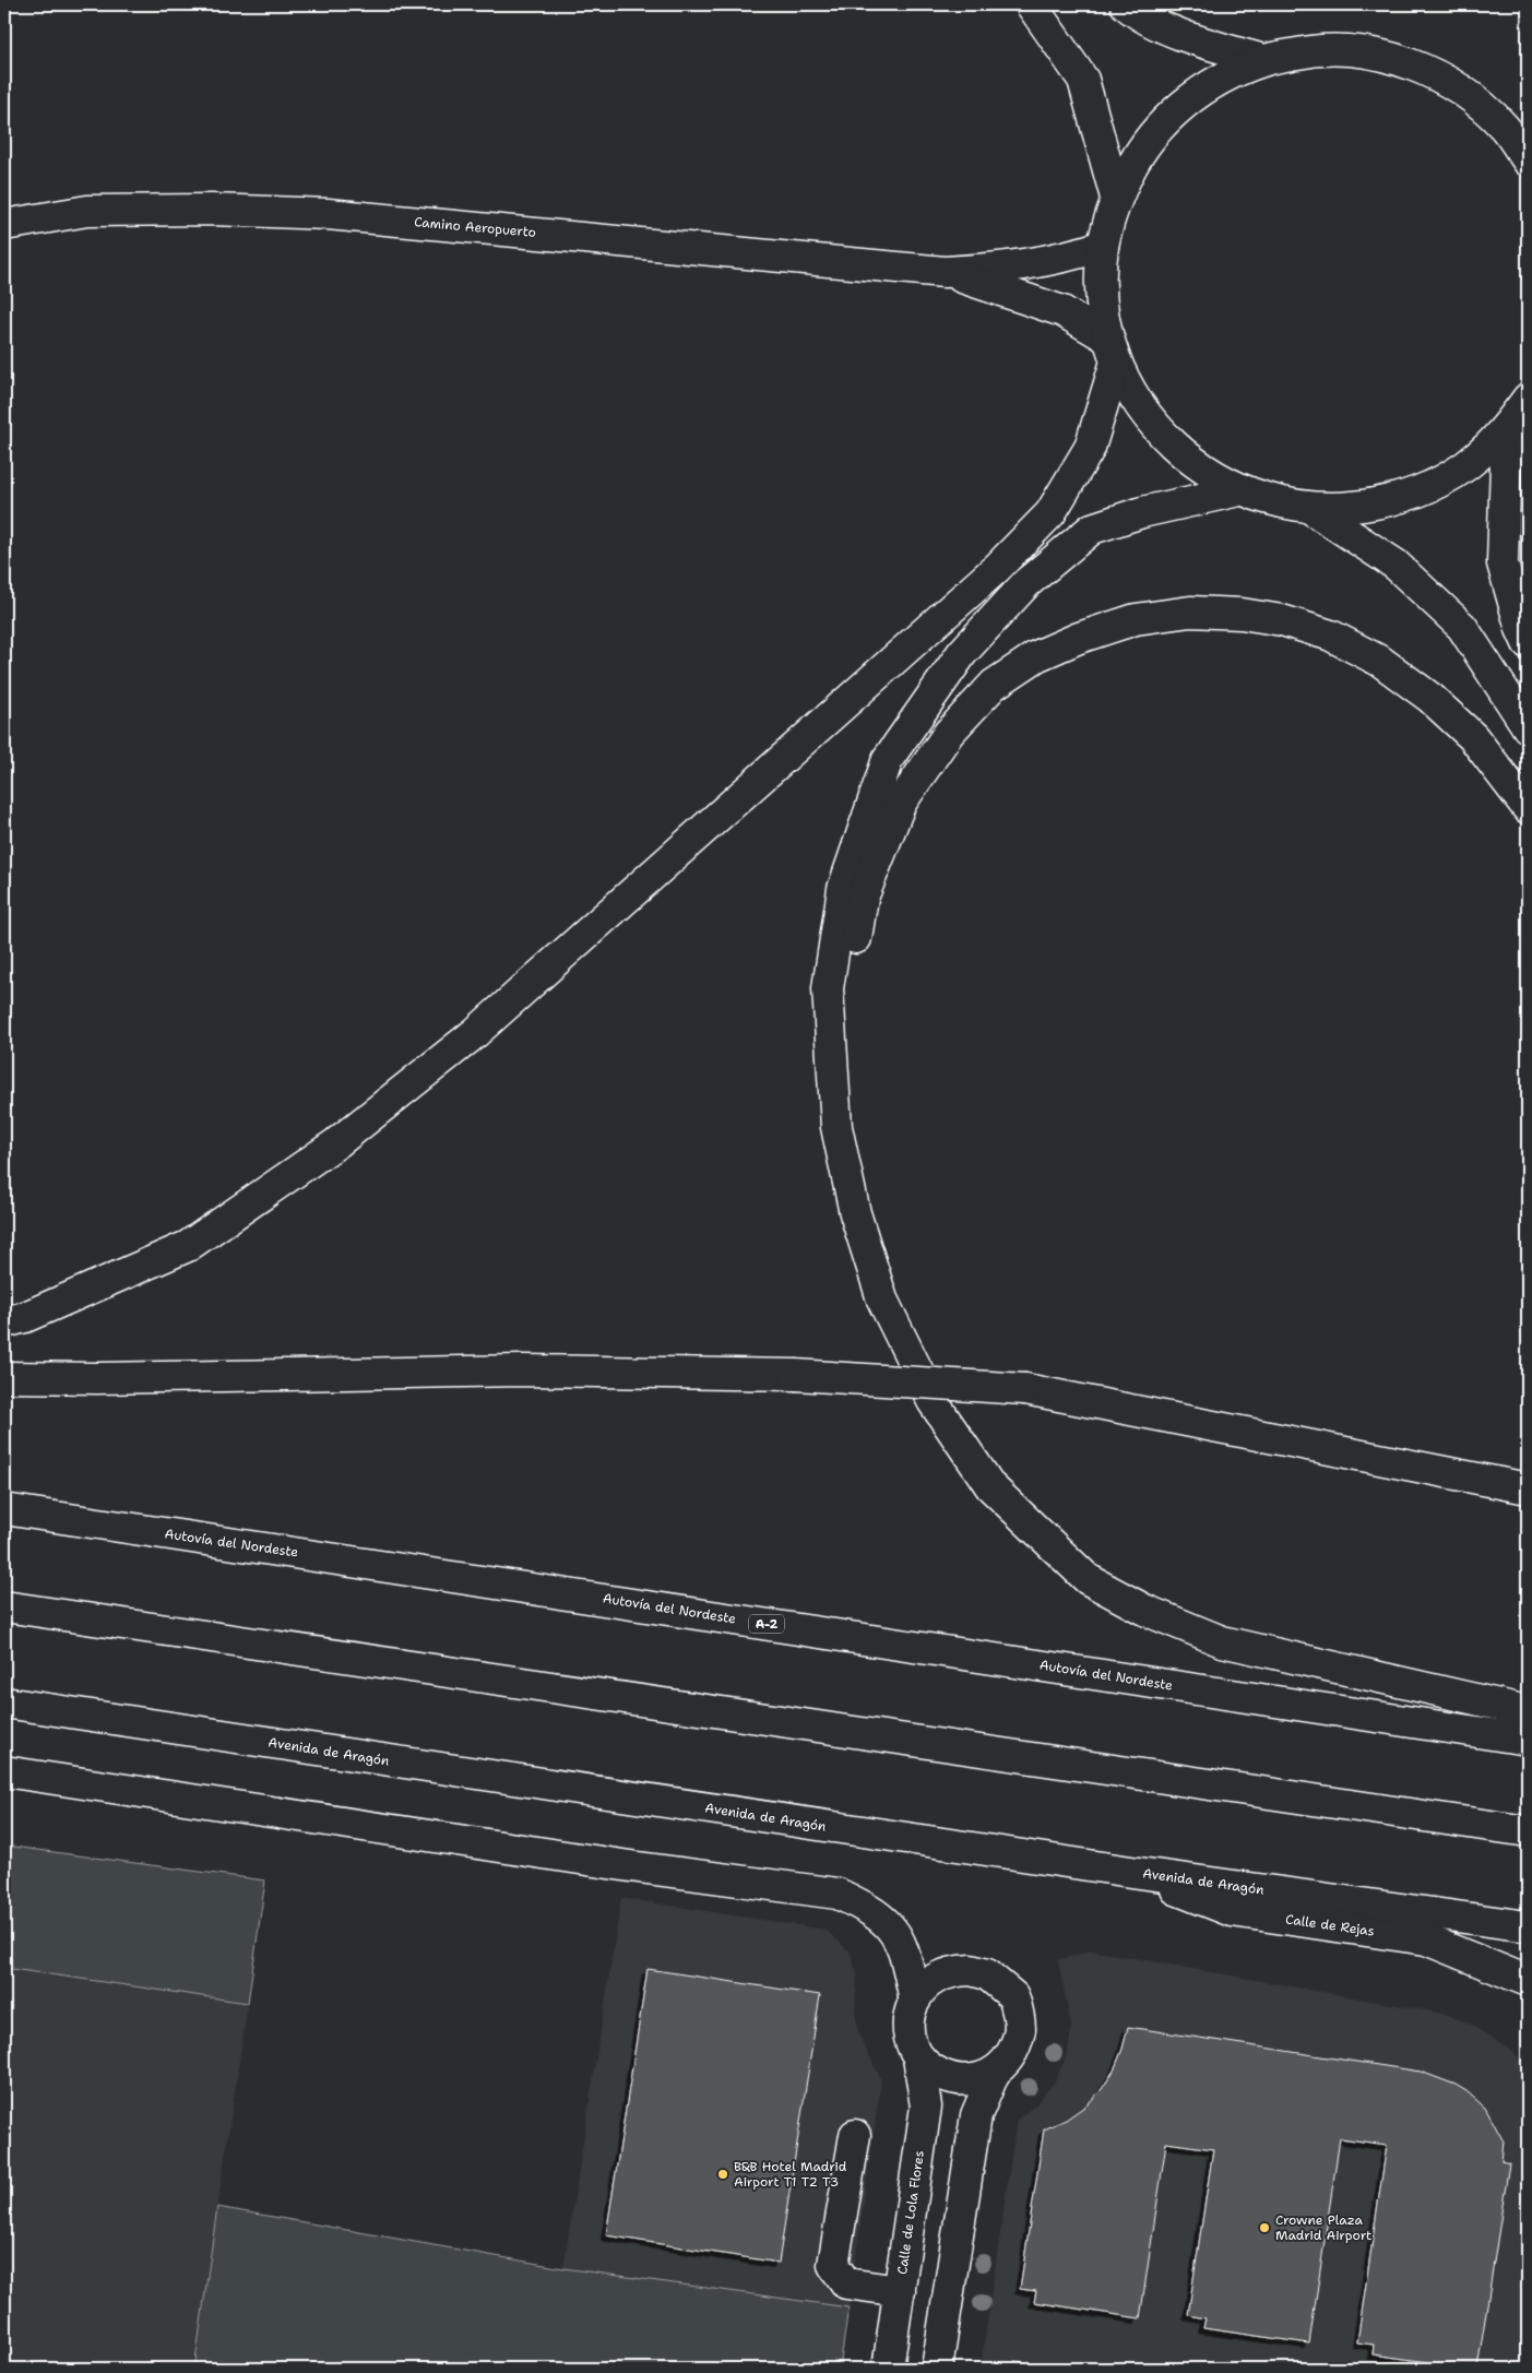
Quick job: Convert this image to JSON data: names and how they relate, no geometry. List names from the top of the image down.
{
  "streets": {
    "main road": [
      "Camino Aeropuerto",
      "Autovía del Nordeste",
      "A-2",
      "Avenida de Aragón",
      "Calle de Rejas",
      "Calle de Lola Flores"
    ]
  },
  "crossings": [
    ["Avenida de Aragón", "Calle de Rejas"]
  ],
  "places": ["B&B Hotel Madrid Airport T1 T2 T3", "Crowne Plaza Madrid Airport"]
}
